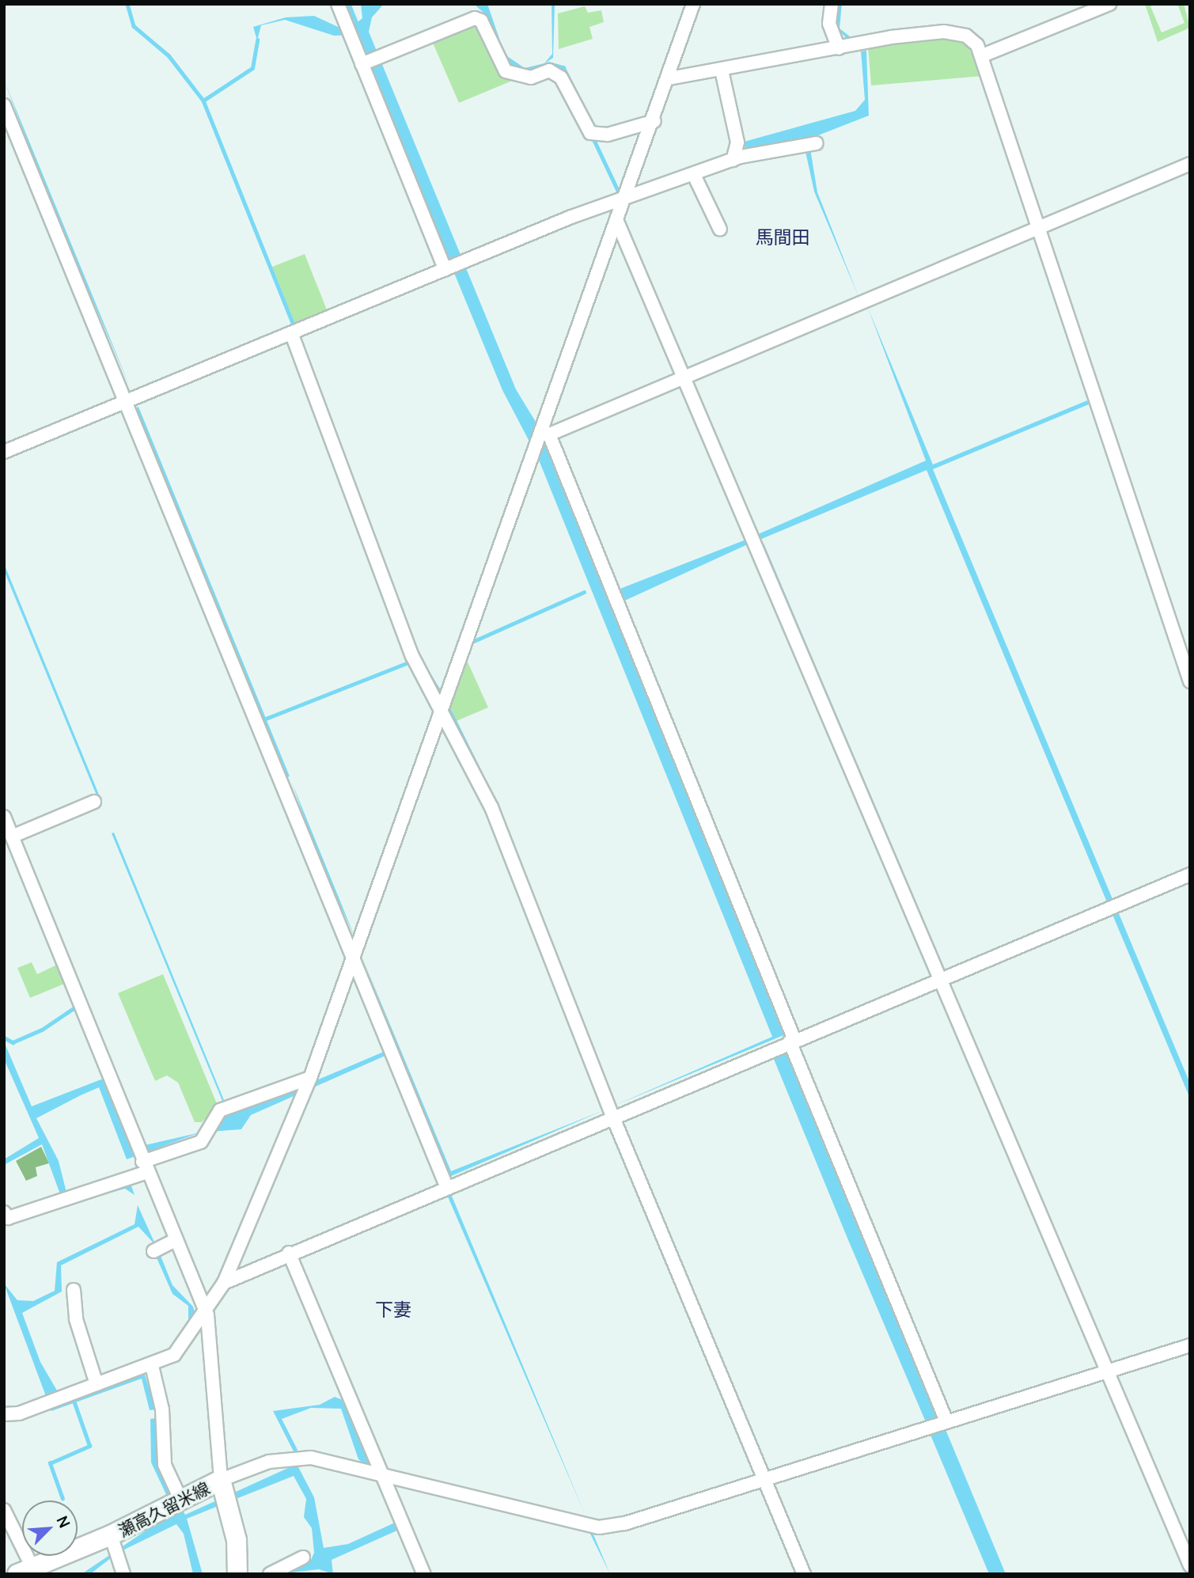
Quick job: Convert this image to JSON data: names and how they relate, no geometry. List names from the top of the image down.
{
  "streets": {
    "main road": ["瀬高久留米線"]
  },
  "districts": ["馬間田", "下妻"],
  "north": "top right"
}
